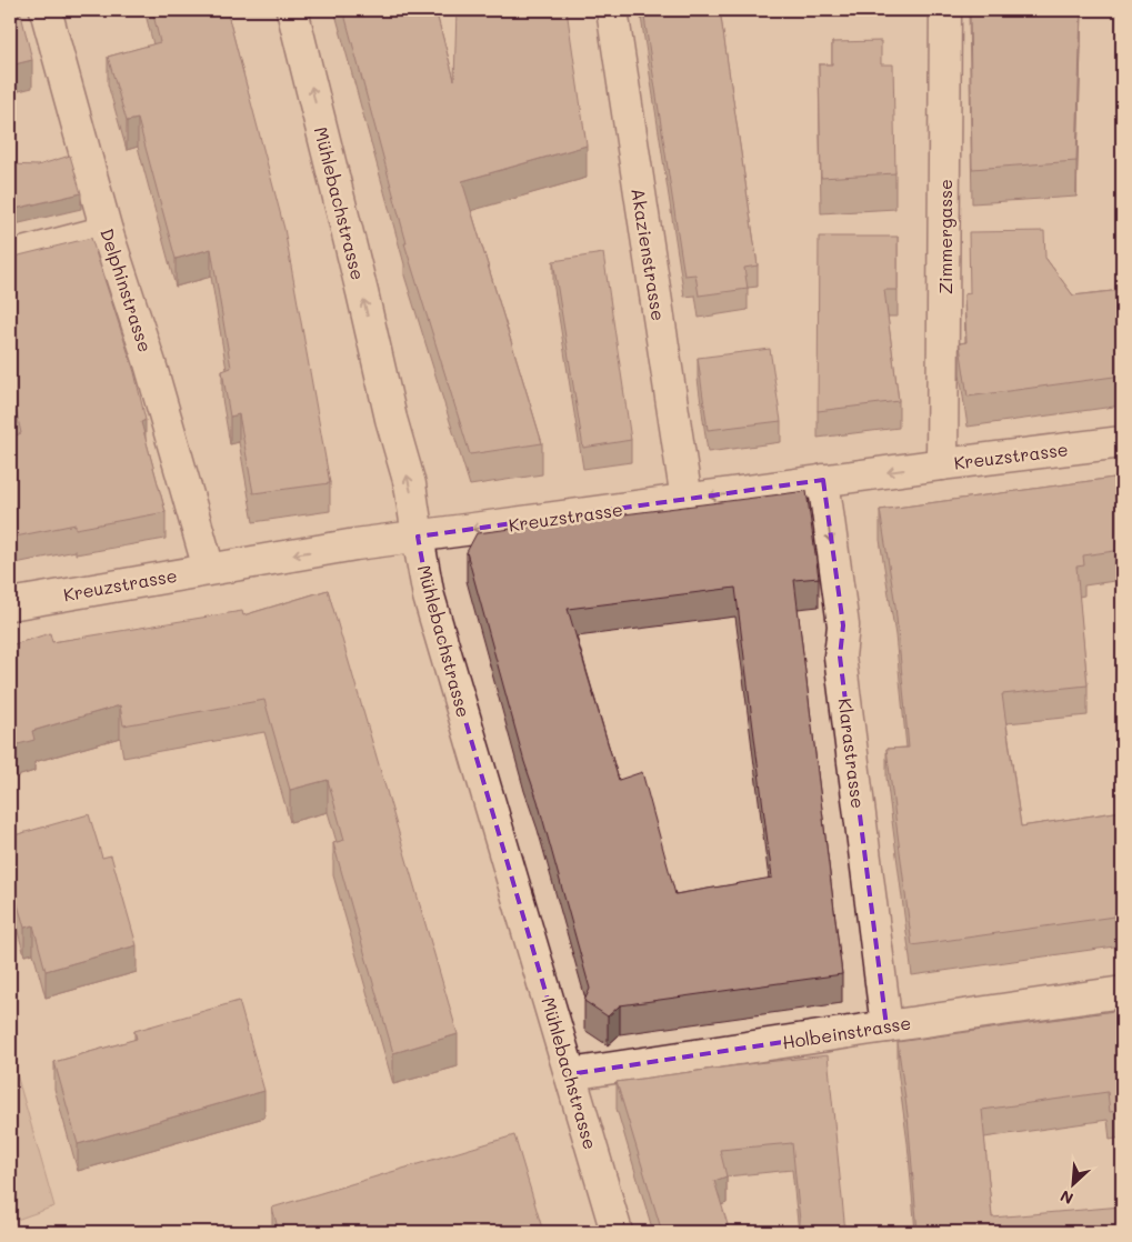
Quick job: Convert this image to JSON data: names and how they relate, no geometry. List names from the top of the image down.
{
  "streets": {
    "street": [
      "Mühlebachstrasse",
      "Zimmergasse",
      "Akazienstrasse",
      "Delphinstrasse",
      "Kreuzstrasse",
      "Klarastrasse",
      "Holbeinstrasse"
    ]
  },
  "crossings": [
    ["Mühlebachstrasse", "Kreuzstrasse"],
    ["Mühlebachstrasse", "Holbeinstrasse"],
    ["Zimmergasse", "Kreuzstrasse"],
    ["Akazienstrasse", "Kreuzstrasse"],
    ["Delphinstrasse", "Kreuzstrasse"],
    ["Kreuzstrasse", "Klarastrasse"],
    ["Klarastrasse", "Holbeinstrasse"]
  ],
  "one_way": ["Mühlebachstrasse", "Kreuzstrasse", "Klarastrasse"],
  "north": "bottom left"
}
